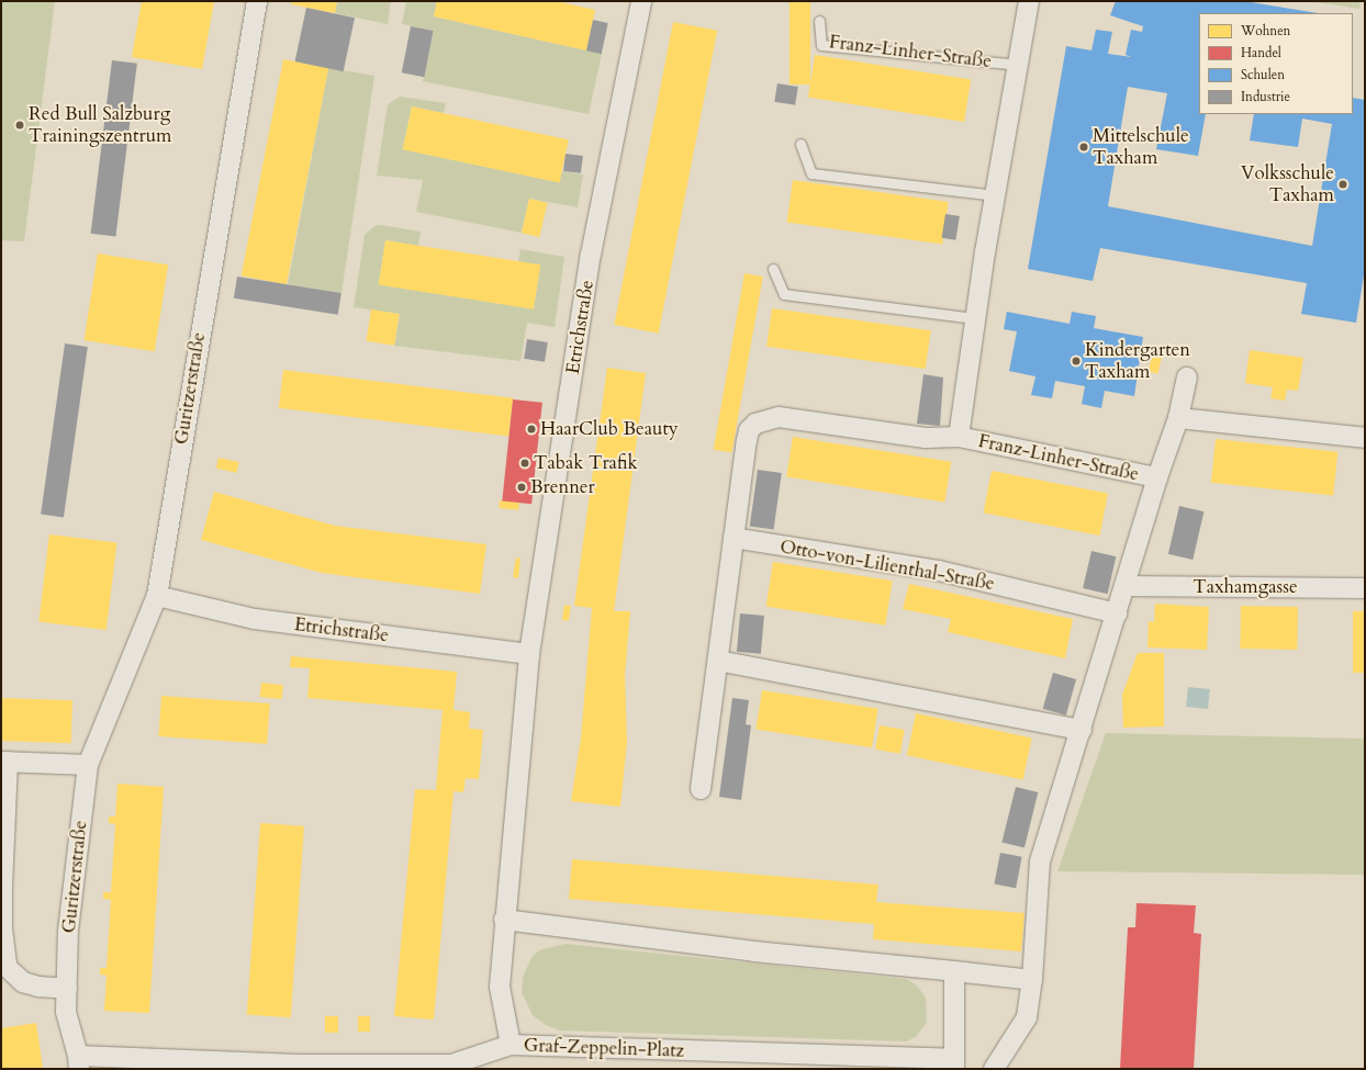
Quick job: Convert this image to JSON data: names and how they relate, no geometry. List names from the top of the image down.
{
  "streets": {
    "street": [
      "Franz-Linher-Straße",
      "Etrichstraße",
      "Guritzerstraße",
      "Otto-von-Lilienthal-Straße",
      "Taxhamgasse",
      "Graf-Zeppelin-Platz"
    ]
  },
  "crossings": [
    ["Franz-Linher-Straße", "Otto-von-Lilienthal-Straße"],
    ["Etrichstraße", "Guritzerstraße"],
    ["Etrichstraße", "Graf-Zeppelin-Platz"]
  ],
  "places": [
    "Red Bull Salzburg Trainingszentrum",
    "Mittelschule Taxham",
    "Volksschule Taxham",
    "Kindergarten Taxham",
    "HaarClub Beauty",
    "Tabak Trafik",
    "Brenner"
  ],
  "legend": [
    "Wohnen",
    "Handel",
    "Schulen",
    "Industrie"
  ]
}
